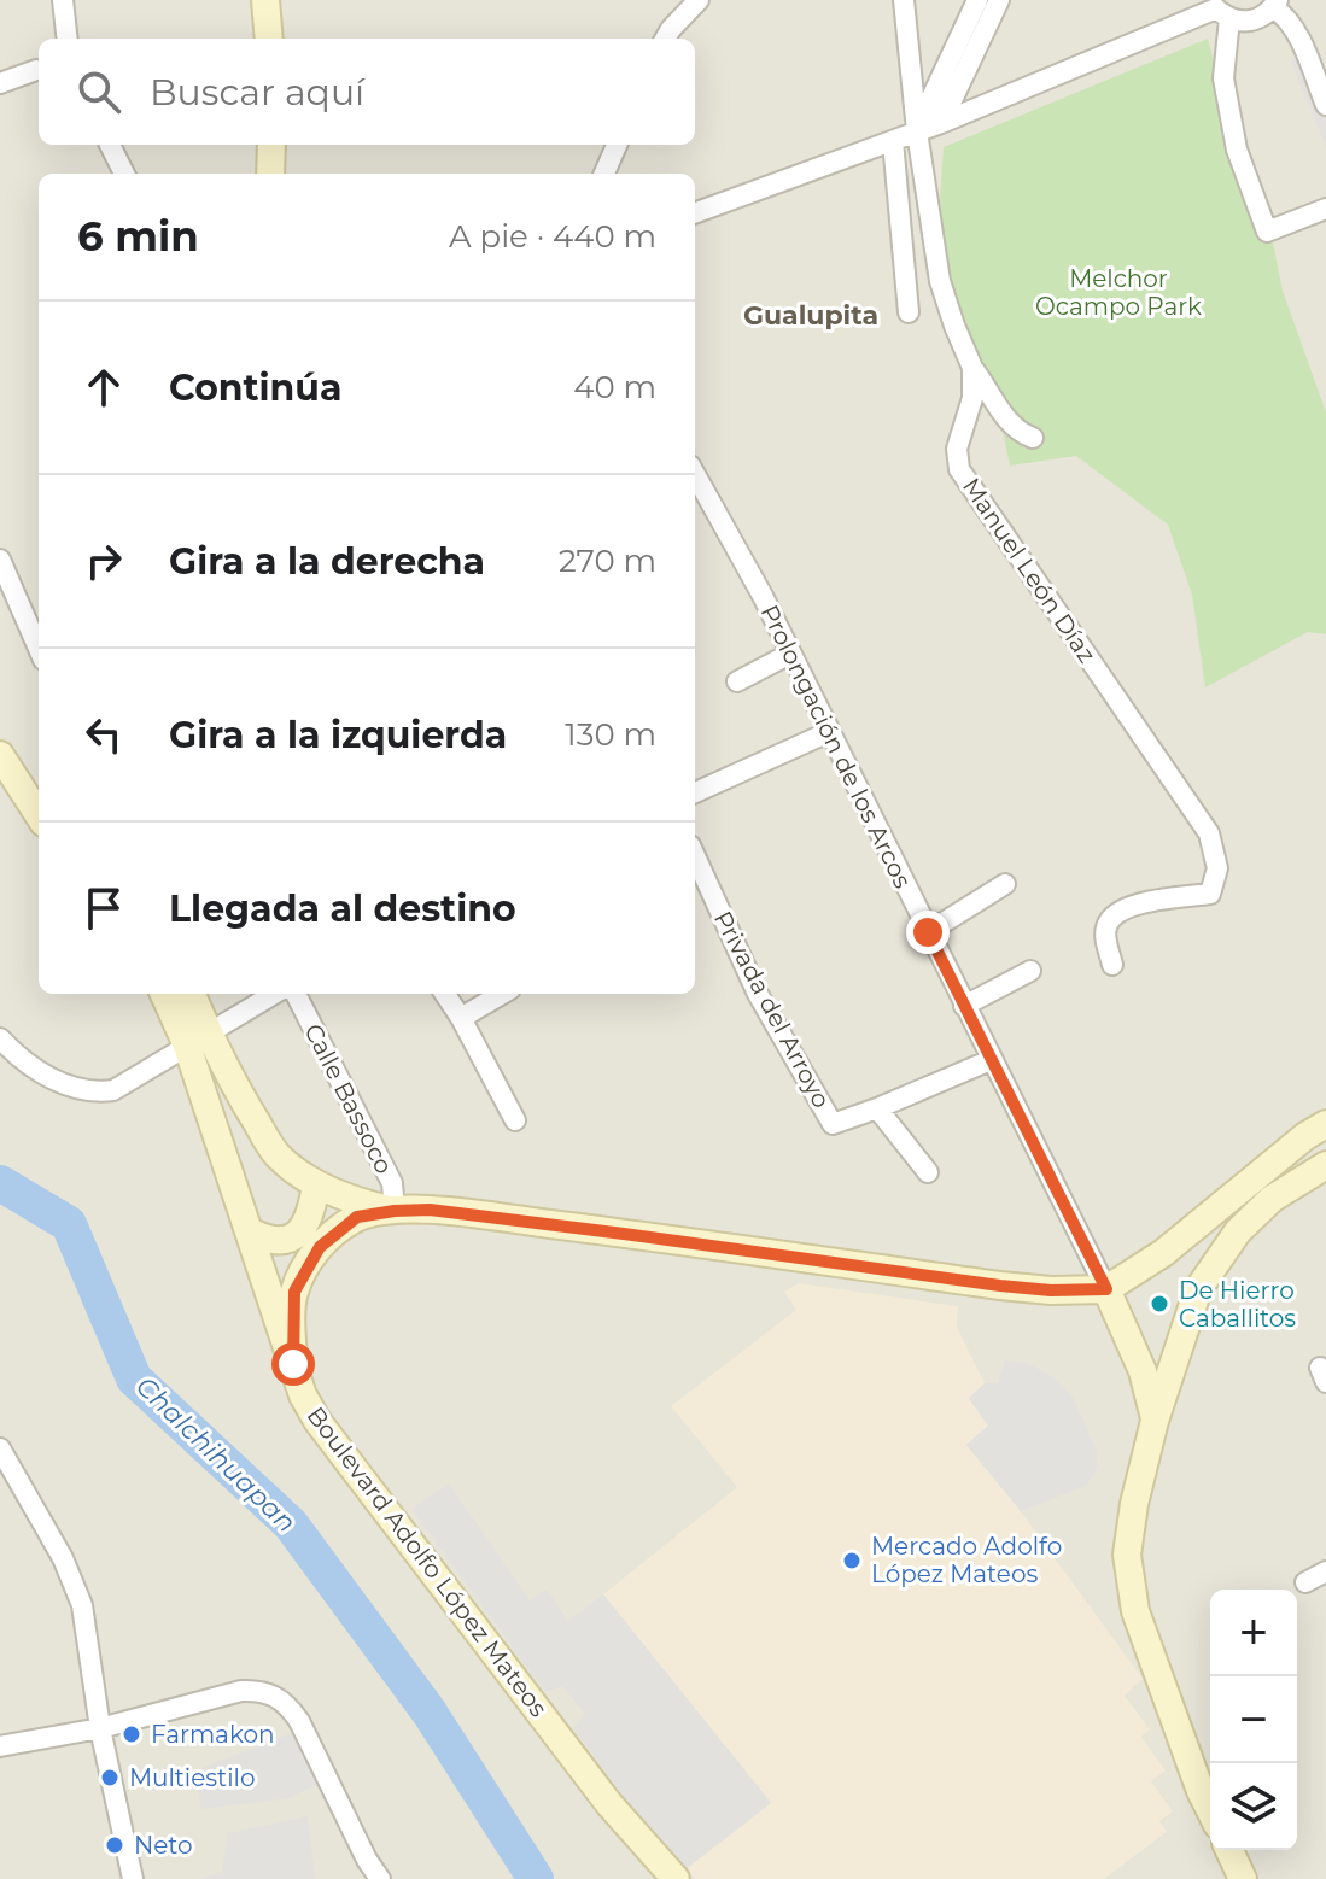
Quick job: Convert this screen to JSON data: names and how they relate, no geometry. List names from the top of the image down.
{
  "streets": {
    "main road": ["Boulevard Adolfo López Mateos"],
    "street": [
      "Manuel León Díaz",
      "Prolongación de los Arcos",
      "Privada del Arroyo",
      "Calle Bassoco"
    ]
  },
  "crossings": [
    ["Prolongación de los Arcos", "Privada del Arroyo"]
  ],
  "districts": ["Gualupita"],
  "water": ["Chalchihuapan"],
  "parks": ["Melchor Ocampo Park"],
  "places": [
    "De Hierro Caballitos",
    "Mercado Adolfo López Mateos",
    "Farmakon",
    "Multiestilo",
    "Neto"
  ],
  "page": {
    "search": "Buscar aquí",
    "heading": ["6 min", "A pie · 440 m"],
    "list": [
      ["Continúa", "40 m"],
      ["Gira a la derecha", "270 m"],
      ["Gira a la izquierda", "130 m"],
      "Llegada al destino"
    ],
    "map_buttons": ["+", "−"]
  }
}
